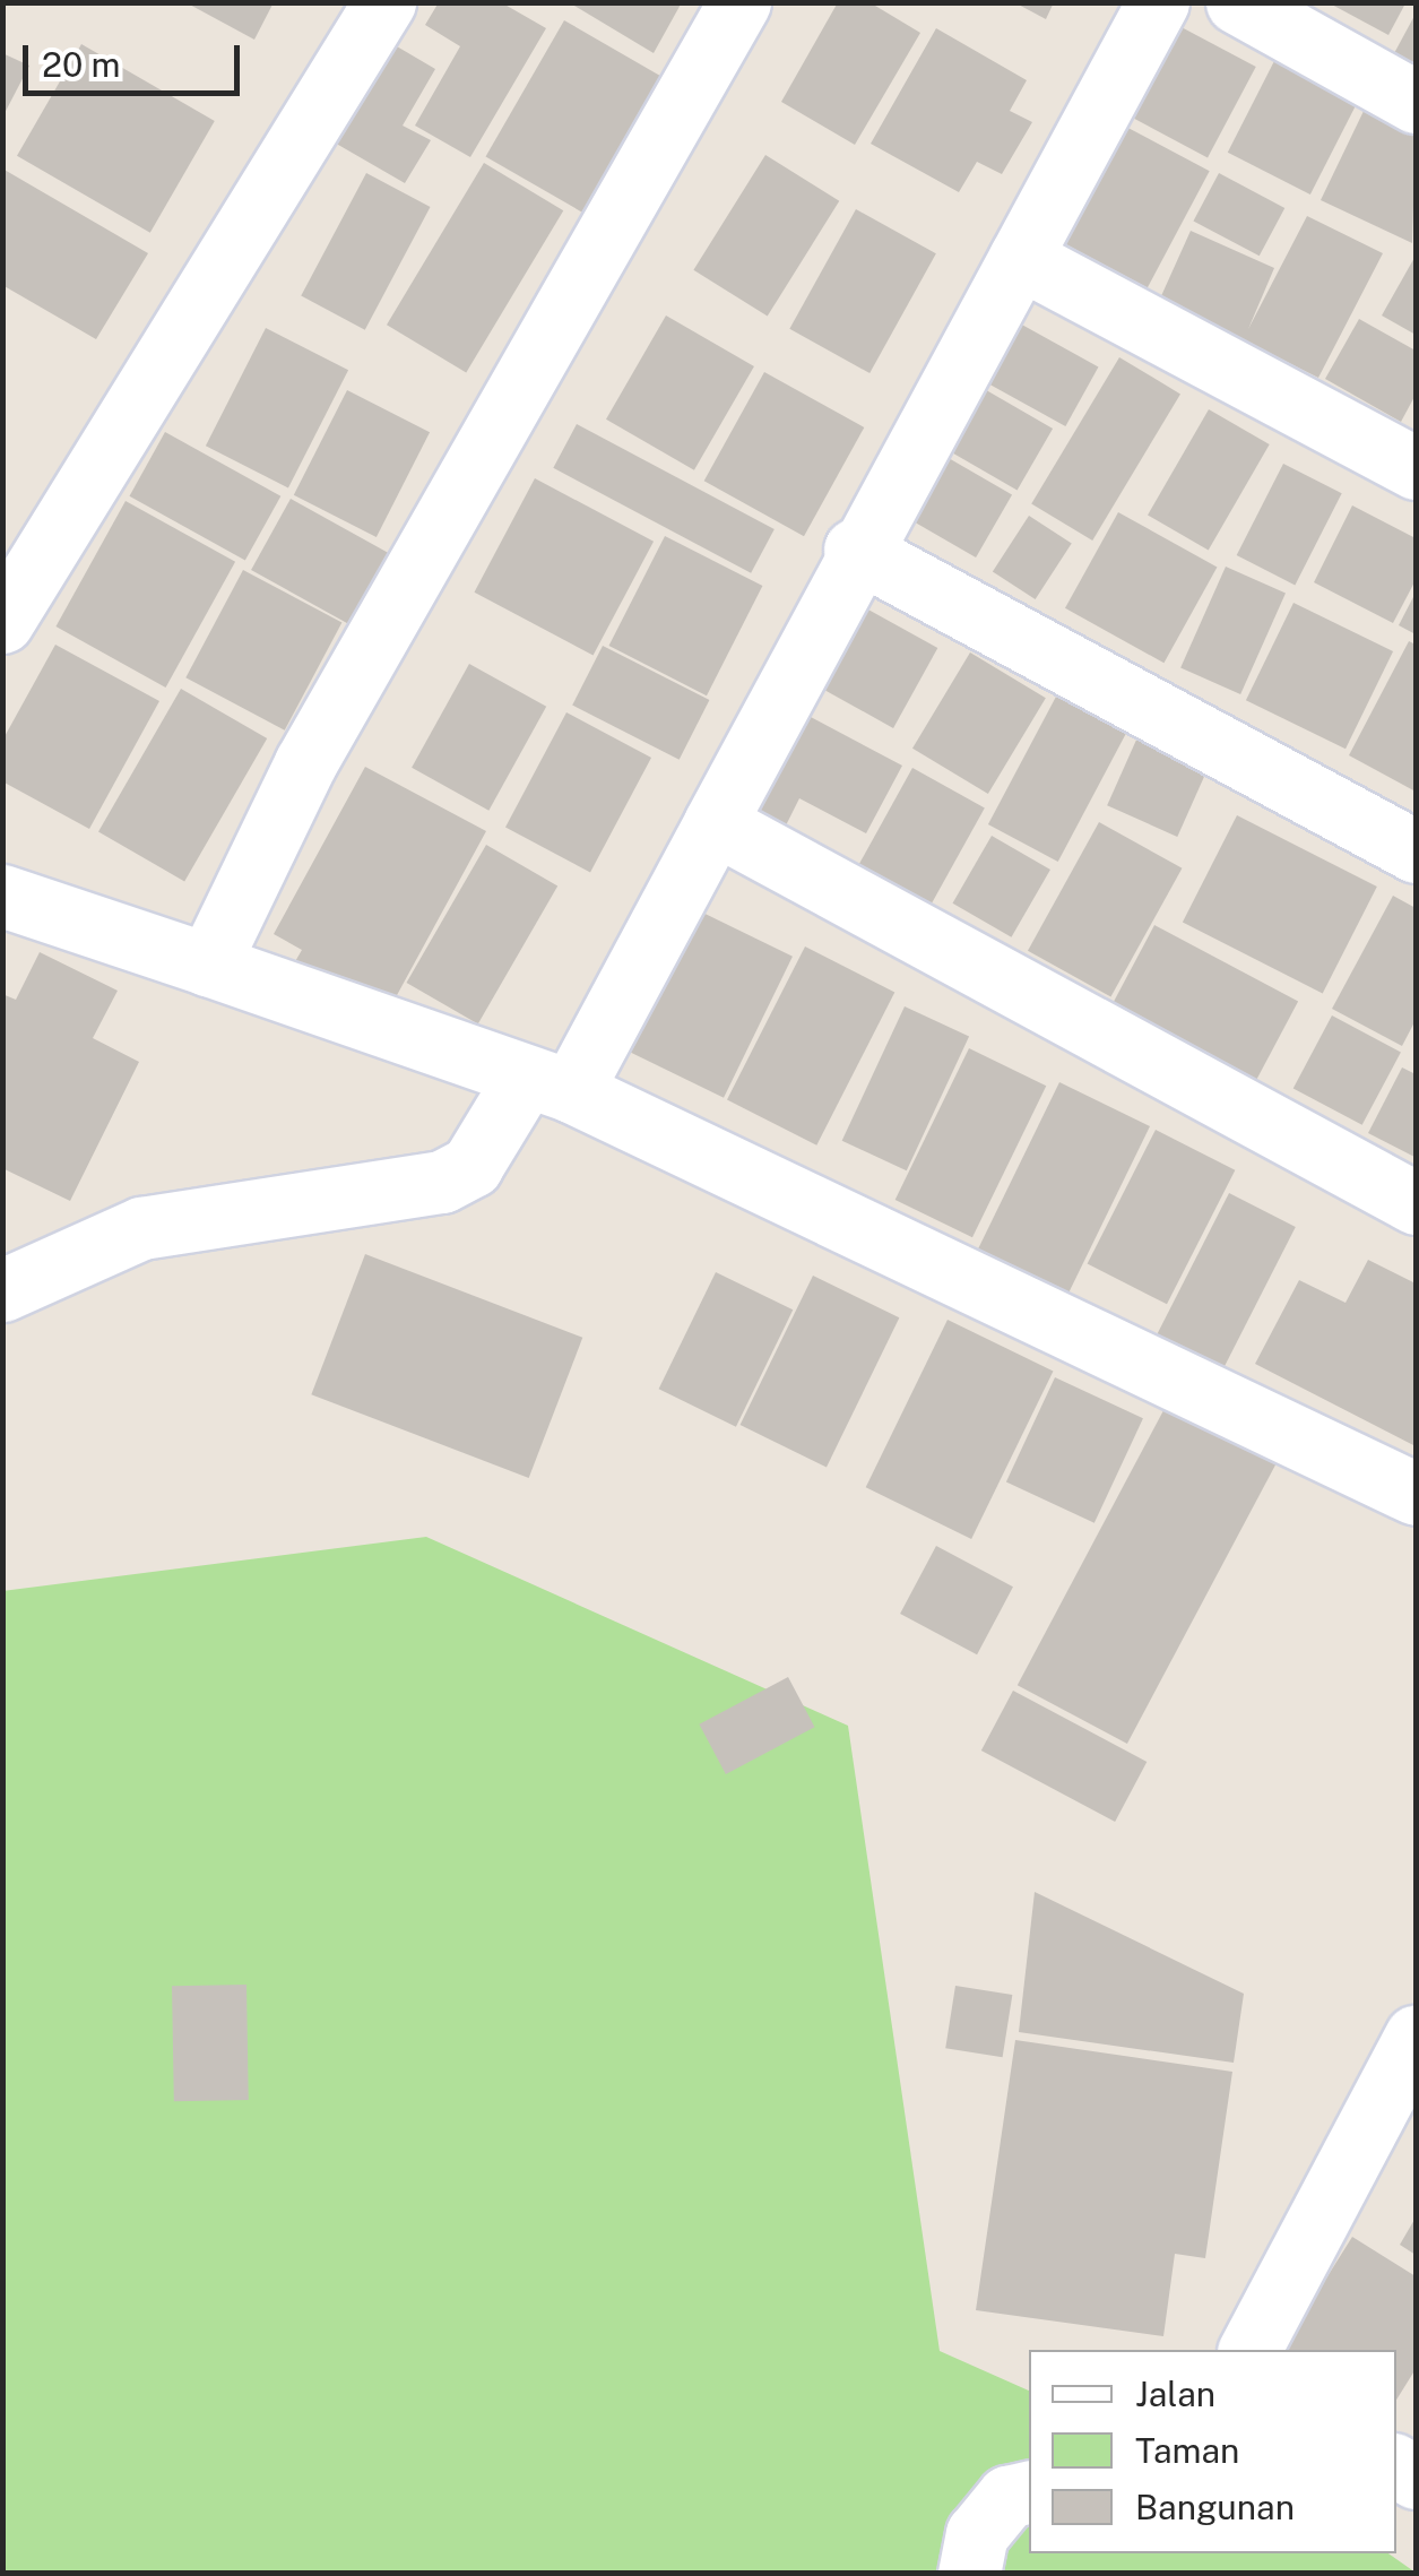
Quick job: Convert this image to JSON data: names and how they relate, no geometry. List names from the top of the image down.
{
  "legend": ["Jalan", "Taman", "Bangunan"],
  "scale_bar": "20 m"
}
